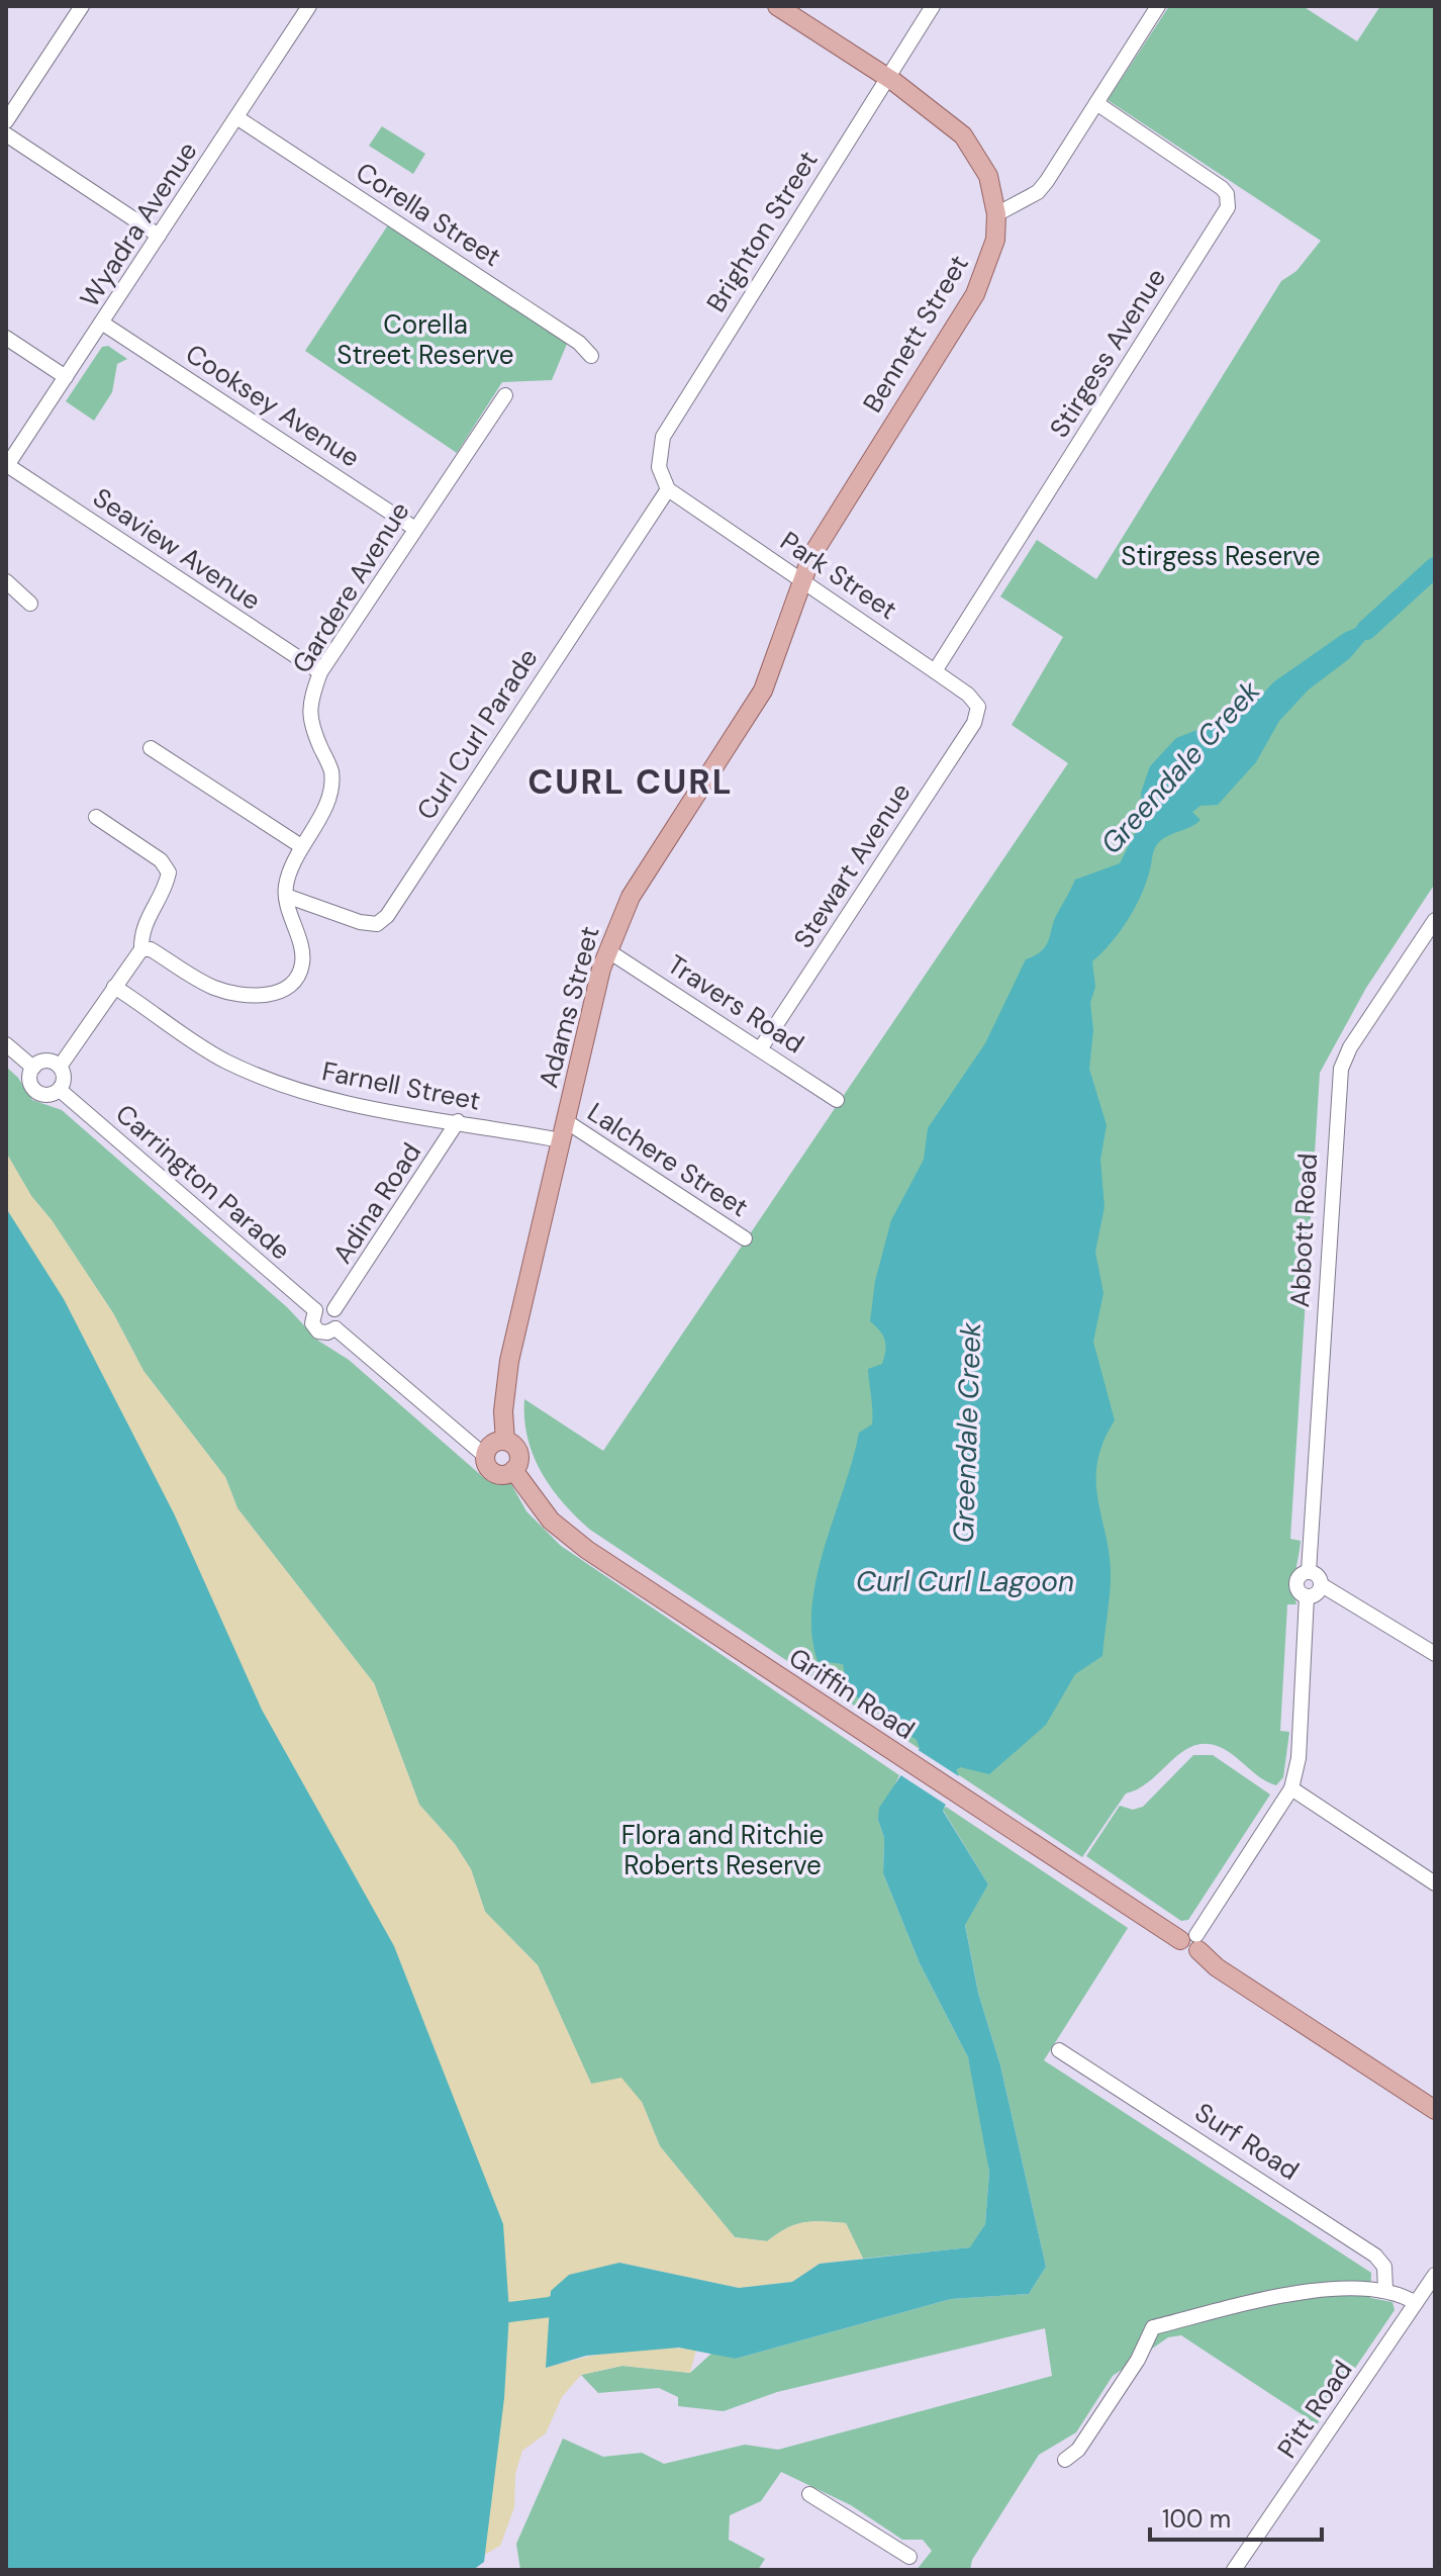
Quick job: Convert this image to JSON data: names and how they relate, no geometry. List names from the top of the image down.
{
  "streets": {
    "main road": ["Bennett Street", "Adams Street", "Griffin Road"],
    "street": [
      "Corella Street",
      "Wyadra Avenue",
      "Brighton Street",
      "Stirgess Avenue",
      "Cooksey Avenue",
      "Seaview Avenue",
      "Park Street",
      "Gardere Avenue",
      "Curl Curl Parade",
      "Stewart Avenue",
      "Travers Road",
      "Farnell Street",
      "Lalchere Street",
      "Carrington Parade",
      "Adina Road",
      "Abbott Road",
      "Surf Road",
      "Pitt Road"
    ]
  },
  "crossings": [
    ["Corella Street", "Wyadra Avenue"],
    ["Wyadra Avenue", "Cooksey Avenue"],
    ["Wyadra Avenue", "Seaview Avenue"],
    ["Brighton Street", "Park Street"],
    ["Brighton Street", "Curl Curl Parade"],
    ["Bennett Street", "Park Street"],
    ["Bennett Street", "Adams Street"],
    ["Stirgess Avenue", "Park Street"],
    ["Cooksey Avenue", "Gardere Avenue"],
    ["Seaview Avenue", "Gardere Avenue"],
    ["Park Street", "Curl Curl Parade"],
    ["Park Street", "Stewart Avenue"],
    ["Park Street", "Adams Street"],
    ["Gardere Avenue", "Curl Curl Parade"],
    ["Stewart Avenue", "Travers Road"],
    ["Travers Road", "Adams Street"],
    ["Adams Street", "Farnell Street"],
    ["Adams Street", "Lalchere Street"],
    ["Adams Street", "Griffin Road"],
    ["Farnell Street", "Adina Road"],
    ["Carrington Parade", "Adina Road"],
    ["Abbott Road", "Griffin Road"]
  ],
  "districts": ["CURL CURL"],
  "water": ["Greendale Creek", "Curl Curl Lagoon"],
  "parks": ["Corella Street Reserve", "Stirgess Reserve", "Flora and Ritchie Roberts Reserve"],
  "scale_bar": "100 m"
}
